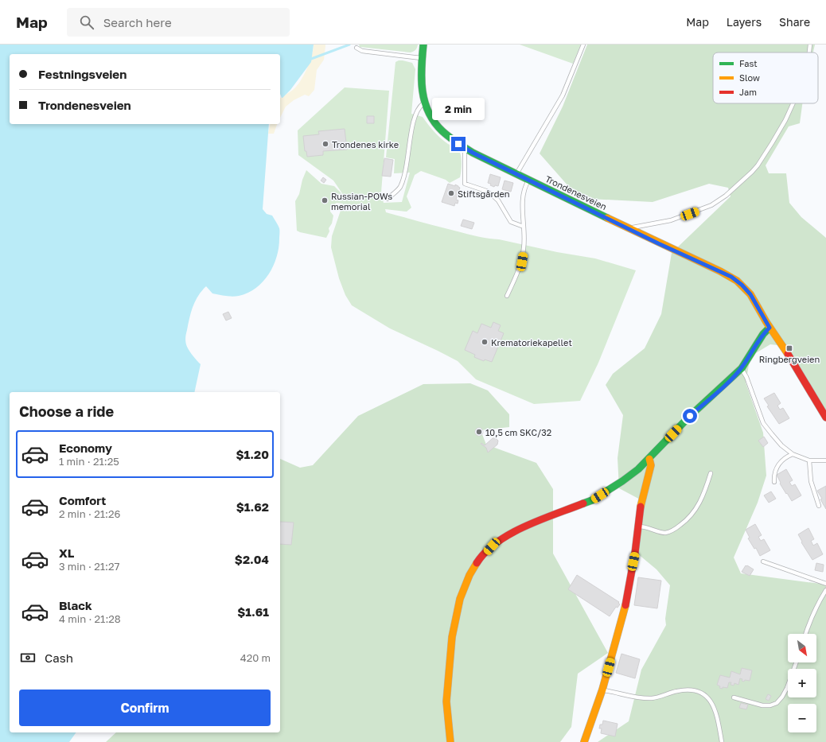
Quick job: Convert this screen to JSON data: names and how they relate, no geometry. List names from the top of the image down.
{
  "streets": {
    "street": ["Trondenesveien"]
  },
  "places": {
    "other": [
      "Trondenes kirke",
      "Stiftsgården",
      "Russian-POWs memorial",
      "Krematoriekapellet",
      "10,5 cm SKC/32"
    ],
    "transit": ["Ringbergveien"]
  },
  "legend": ["Fast", "Slow", "Jam"],
  "north": "bottom right",
  "page": {
    "header": "Map",
    "search": "Search here",
    "nav": ["Map", "Layers", "Share"],
    "banner": ["Festningsveien", "Trondenesveien"],
    "bubble": "2 min",
    "heading": "Choose a ride",
    "list": [
      {
        "name": "Economy",
        "note": "1 min · 21:25",
        "value": "$1.20"
      },
      {
        "name": "Comfort",
        "note": "2 min · 21:26",
        "value": "$1.62"
      },
      {
        "name": "XL",
        "note": "3 min · 21:27",
        "value": "$2.04"
      },
      {
        "name": "Black",
        "note": "4 min · 21:28",
        "value": "$1.61"
      }
    ],
    "map_buttons": ["+", "−"],
    "pay": ["Cash", "420 m"],
    "buttons": "Confirm"
  }
}
